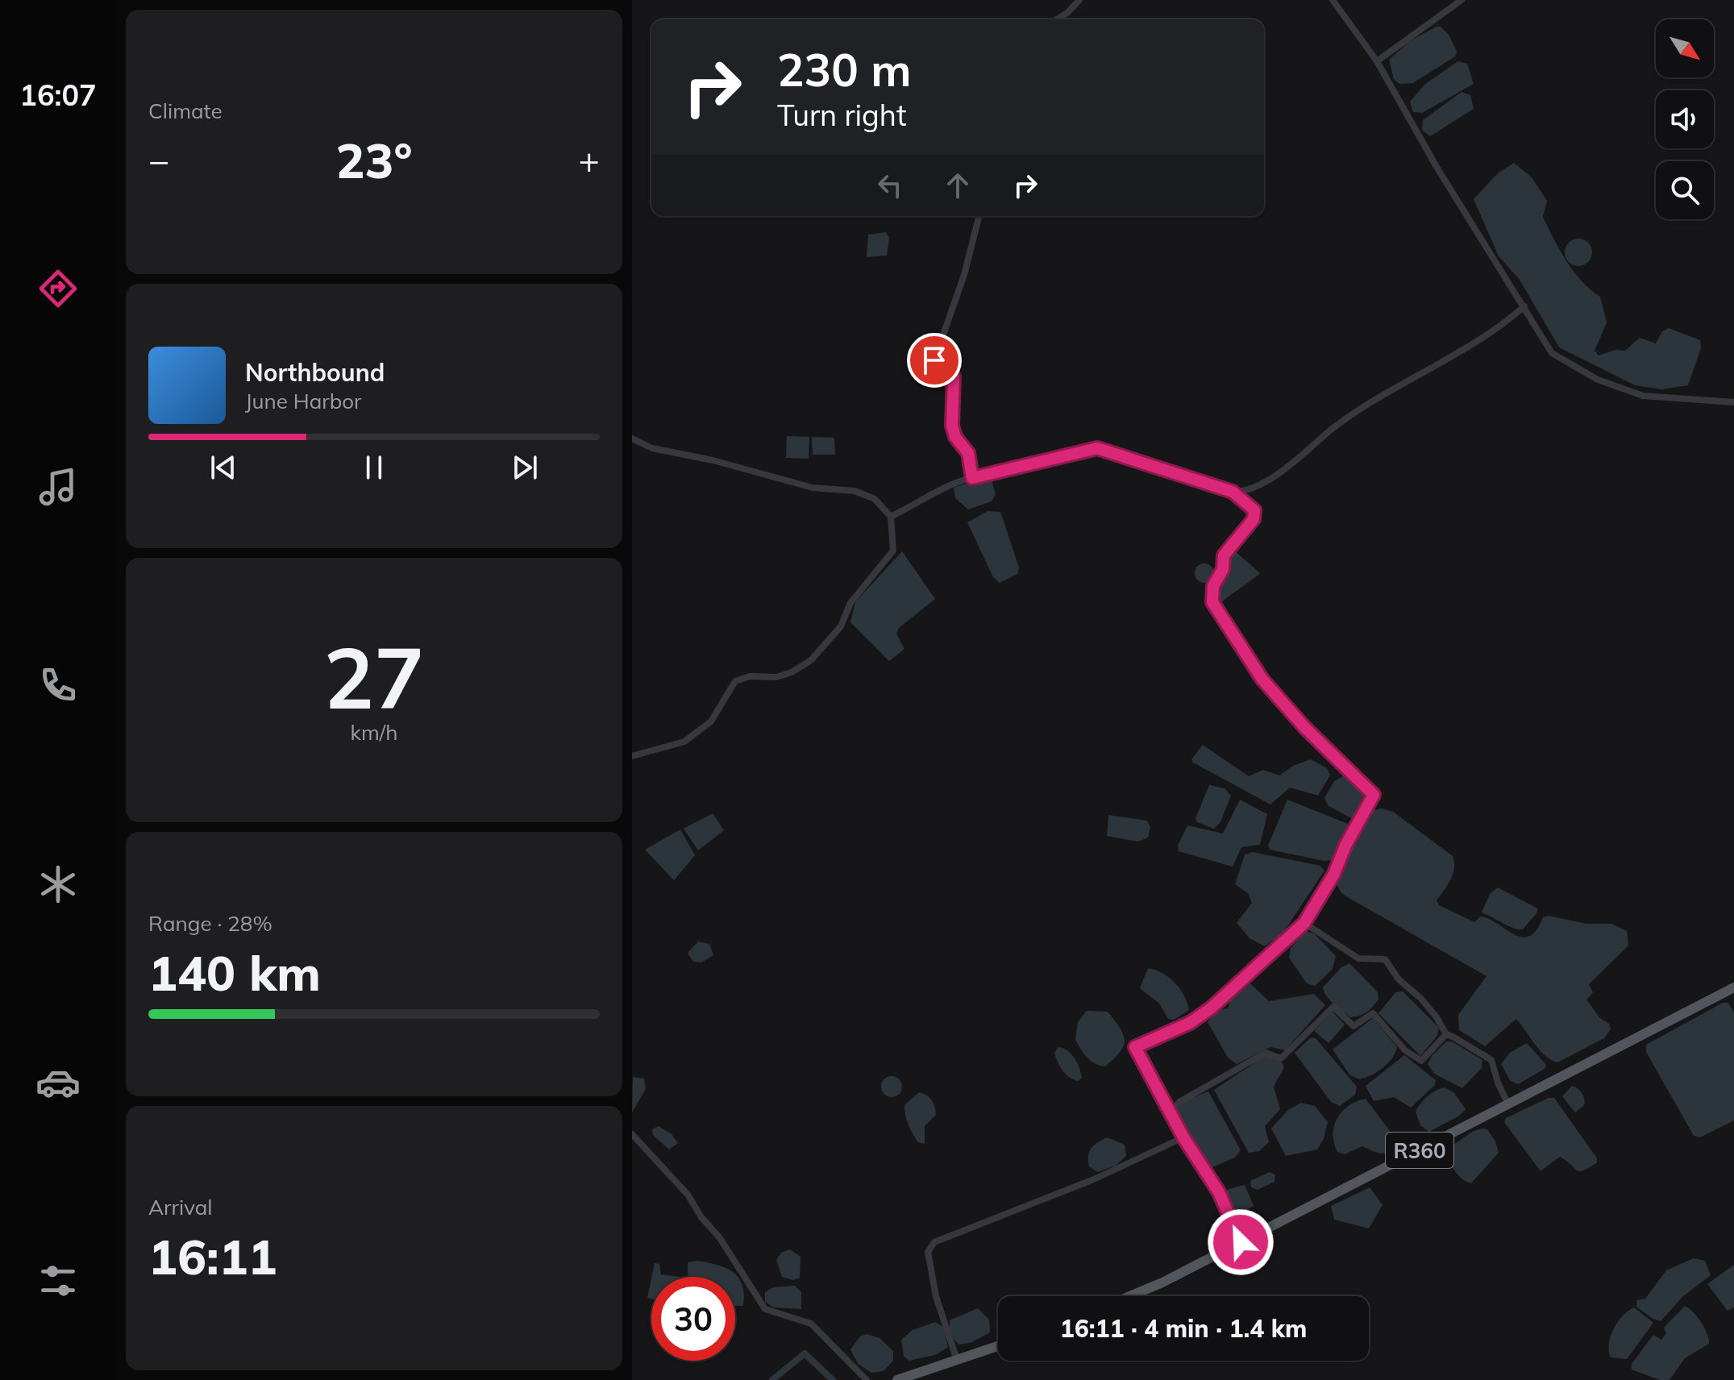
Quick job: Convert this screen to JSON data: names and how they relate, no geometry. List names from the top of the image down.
{
  "streets": {
    "main road": ["R360"]
  },
  "north": "bottom right",
  "page": {
    "tabs": "16:07",
    "tile": [
      "Climate",
      ["27", "km/h"],
      ["Range · 28%", "140 km"],
      ["Arrival", "16:11"]
    ],
    "turn": ["230 m", "Turn right"],
    "heat": ["−", "23°", "+"],
    "song": ["Northbound", "June Harbor"],
    "limit": "30",
    "trip": "16:11 · 4 min · 1.4 km"
  }
}
